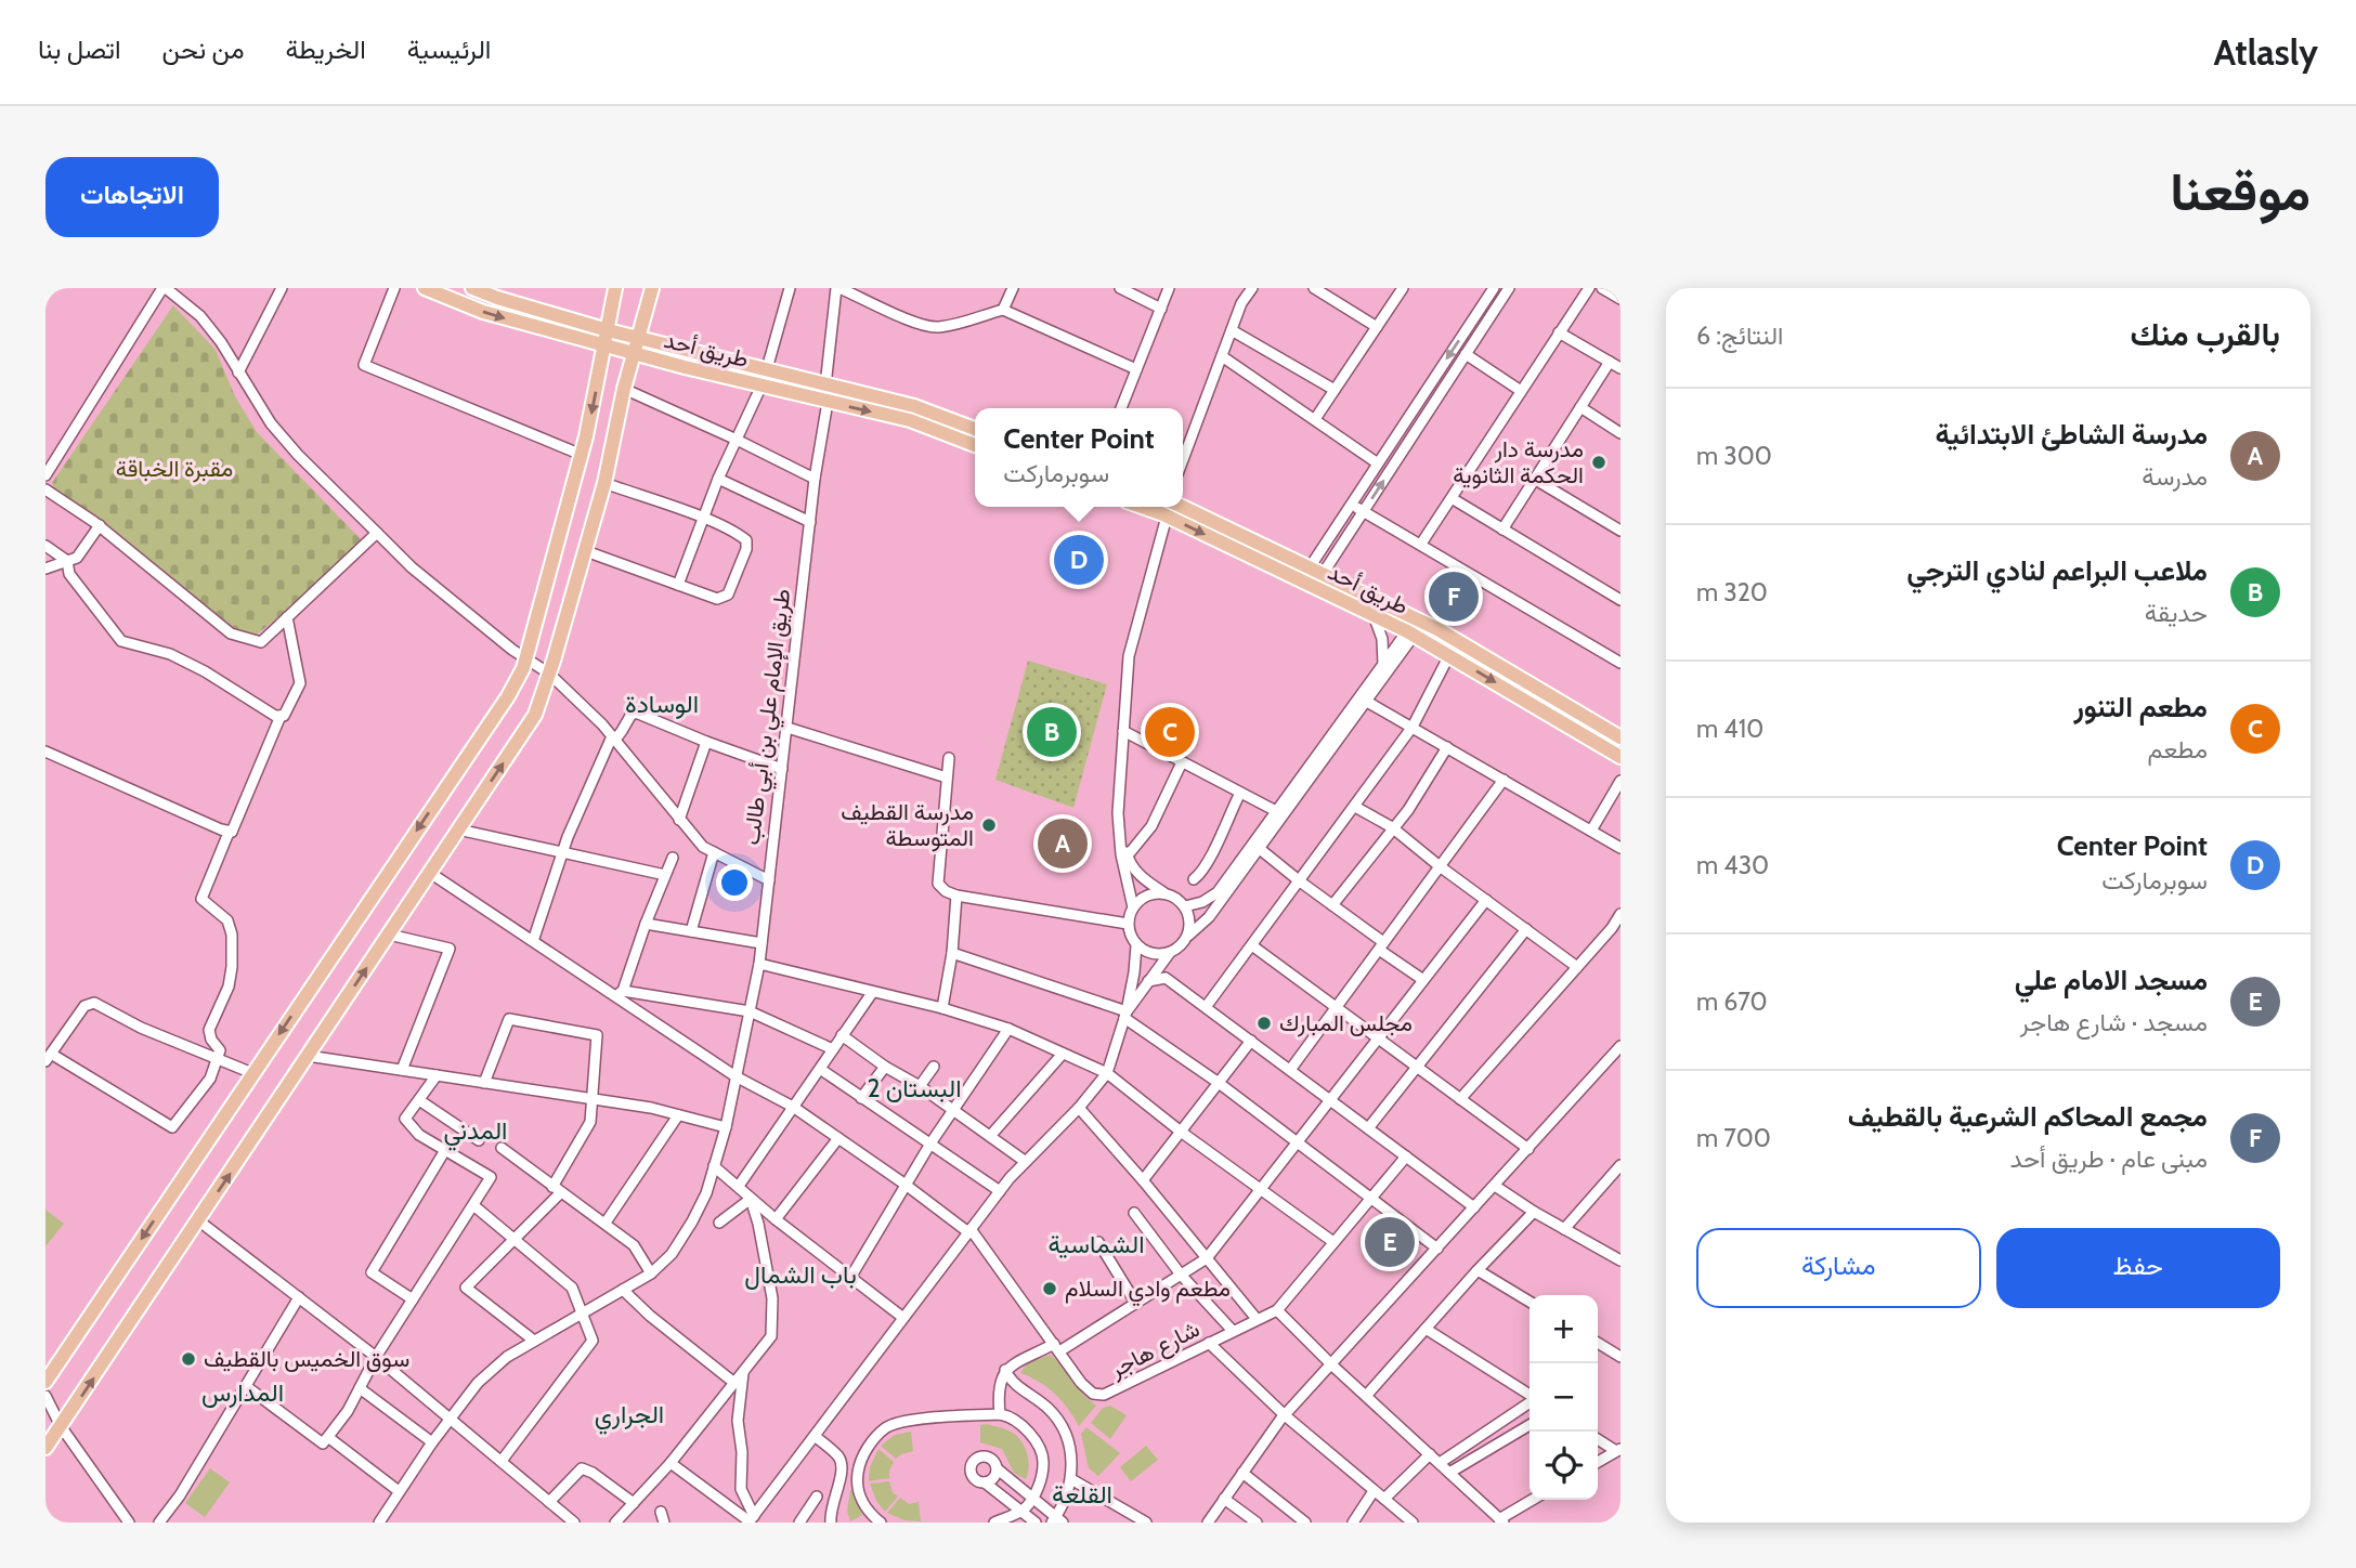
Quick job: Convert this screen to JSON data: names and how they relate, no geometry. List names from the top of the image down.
{
  "streets": {
    "main road": ["طريق أحد"],
    "street": ["طريق الإمام علي بن أبي طالب", "شارع هاجر"]
  },
  "crossings": [
    ["طريق أحد", "طريق الإمام علي بن أبي طالب"],
    ["طريق الإمام علي بن أبي طالب", "شارع هاجر"]
  ],
  "districts": [
    "الوسادة",
    "البستان 2",
    "المدني",
    "الشماسية",
    "باب الشمال",
    "المدارس",
    "الجراري",
    "القلعة"
  ],
  "parks": ["مقبرة الخباقة"],
  "places": [
    "مدرسة دار الحكمة الثانوية",
    "مدرسة القطيف المتوسطة",
    "مجلس المبارك",
    "مطعم وادي السلام",
    "سوق الخميس بالقطيف"
  ],
  "page": {
    "header": "Atlasly",
    "nav": [
      "الرئيسية",
      "الخريطة",
      "من نحن",
      "اتصل بنا"
    ],
    "title": "موقعنا",
    "buttons": [
      "الاتجاهات",
      ["حفظ", "مشاركة"]
    ],
    "heading": ["بالقرب منك", "النتائج: 6"],
    "list": [
      {
        "mark": "A",
        "name": "مدرسة الشاطئ الابتدائية",
        "note": "مدرسة",
        "value": "300 m"
      },
      {
        "mark": "B",
        "name": "ملاعب البراعم لنادي الترجي",
        "note": "حديقة",
        "value": "320 m"
      },
      {
        "mark": "C",
        "name": "مطعم التنور",
        "note": "مطعم",
        "value": "410 m"
      },
      {
        "mark": "D",
        "name": "Center Point",
        "note": "سوبرماركت",
        "value": "430 m"
      },
      {
        "mark": "E",
        "name": "مسجد الامام علي",
        "note": "مسجد · شارع هاجر",
        "value": "670 m"
      },
      {
        "mark": "F",
        "name": "مجمع المحاكم الشرعية بالقطيف",
        "note": "مبنى عام · طريق أحد",
        "value": "700 m"
      }
    ],
    "popup": ["Center Point", "سوبرماركت"],
    "pins": [
      "D",
      "F",
      "B",
      "C",
      "A",
      "E"
    ],
    "map_buttons": ["+", "−"]
  }
}
